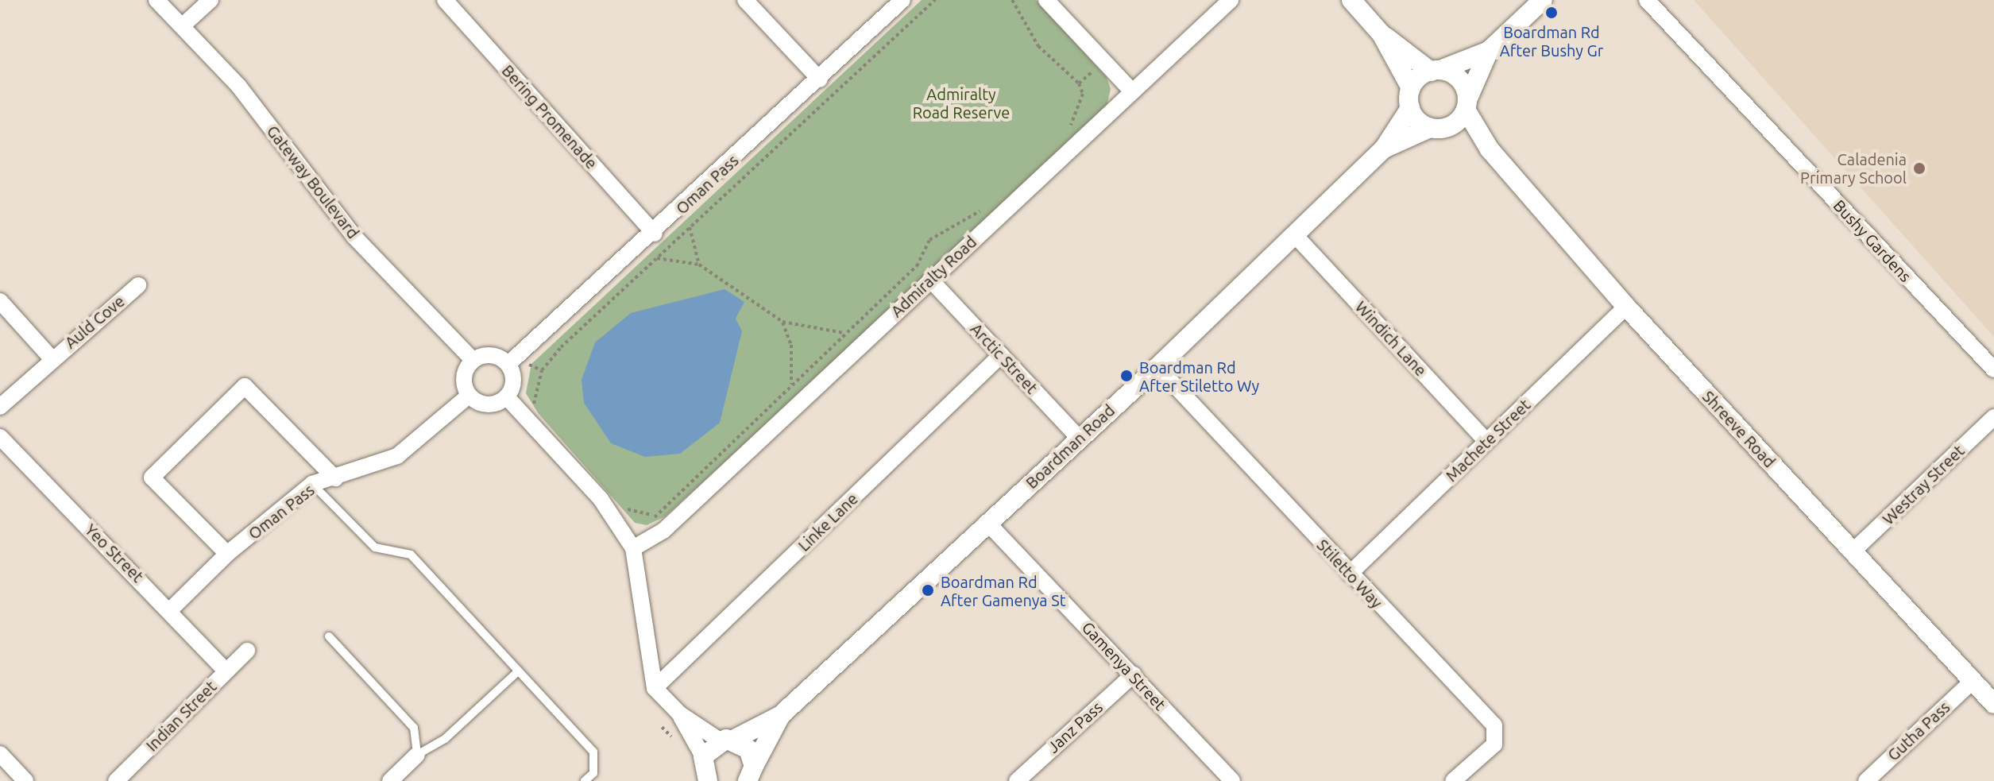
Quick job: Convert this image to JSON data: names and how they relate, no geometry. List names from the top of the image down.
{
  "streets": {
    "street": [
      "Bering Promenade",
      "Gateway Boulevard",
      "Oman Pass",
      "Bushy Gardens",
      "Admiralty Road",
      "Auld Cove",
      "Windich Lane",
      "Arctic Street",
      "Shreeve Road",
      "Machete Street",
      "Boardman Road",
      "Westray Street",
      "Linke Lane",
      "Yeo Street",
      "Stiletto Way",
      "Gamenya Street",
      "Indian Street",
      "Janz Pass",
      "Gutha Pass"
    ]
  },
  "crossings": [
    ["Bering Promenade", "Oman Pass"],
    ["Gateway Boulevard", "Oman Pass"],
    ["Oman Pass", "Yeo Street"],
    ["Admiralty Road", "Arctic Street"],
    ["Windich Lane", "Machete Street"],
    ["Windich Lane", "Boardman Road"],
    ["Arctic Street", "Boardman Road"],
    ["Arctic Street", "Linke Lane"],
    ["Shreeve Road", "Machete Street"],
    ["Shreeve Road", "Boardman Road"],
    ["Shreeve Road", "Westray Street"],
    ["Shreeve Road", "Gutha Pass"],
    ["Machete Street", "Stiletto Way"],
    ["Boardman Road", "Stiletto Way"],
    ["Boardman Road", "Gamenya Street"],
    ["Yeo Street", "Indian Street"],
    ["Gamenya Street", "Janz Pass"]
  ],
  "parks": ["Admiralty Road Reserve"],
  "places": [
    "Boardman Rd After Bushy Gr",
    "Caladenia Primary School",
    "Boardman Rd After Stiletto Wy",
    "Boardman Rd After Gamenya St"
  ]
}
